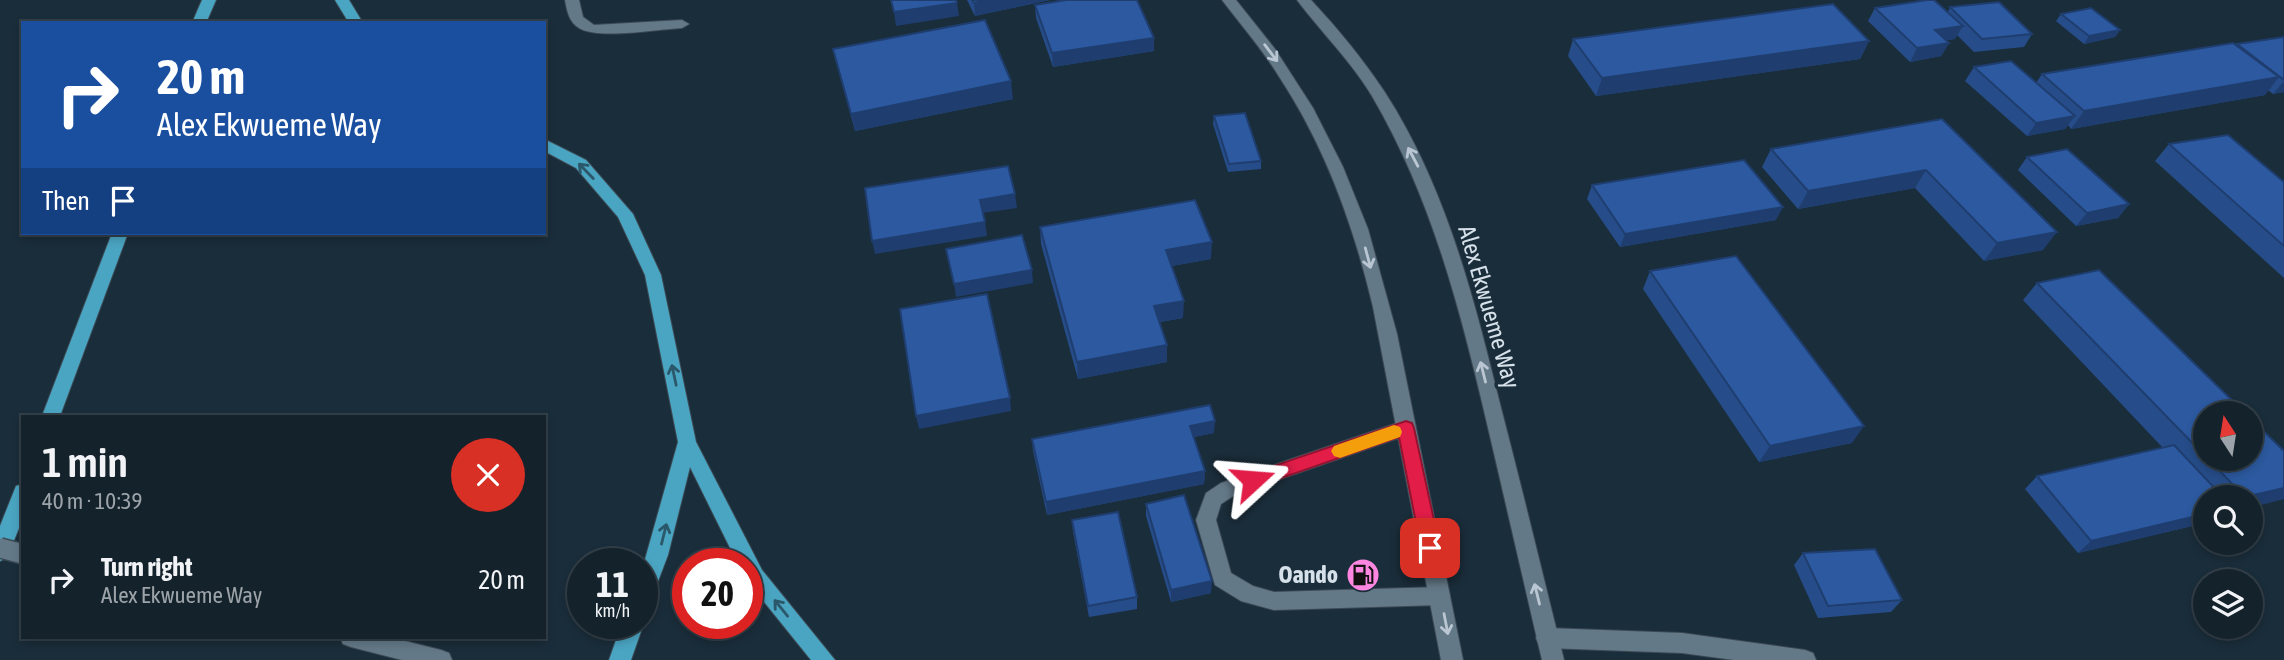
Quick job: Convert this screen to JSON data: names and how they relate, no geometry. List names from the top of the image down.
{
  "streets": {
    "street": ["Alex Ekwueme Way"]
  },
  "places": {
    "fuel station": ["Oando"]
  },
  "north": "top",
  "page": {
    "turn": ["20 m", "Alex Ekwueme Way"],
    "then": "Then",
    "heading": ["1 min", "40 m · 10:39"],
    "list": [
      {
        "name": "Turn right",
        "note": "Alex Ekwueme Way",
        "value": "20 m"
      }
    ],
    "speed": "11 km/h",
    "limit": "20"
  }
}
